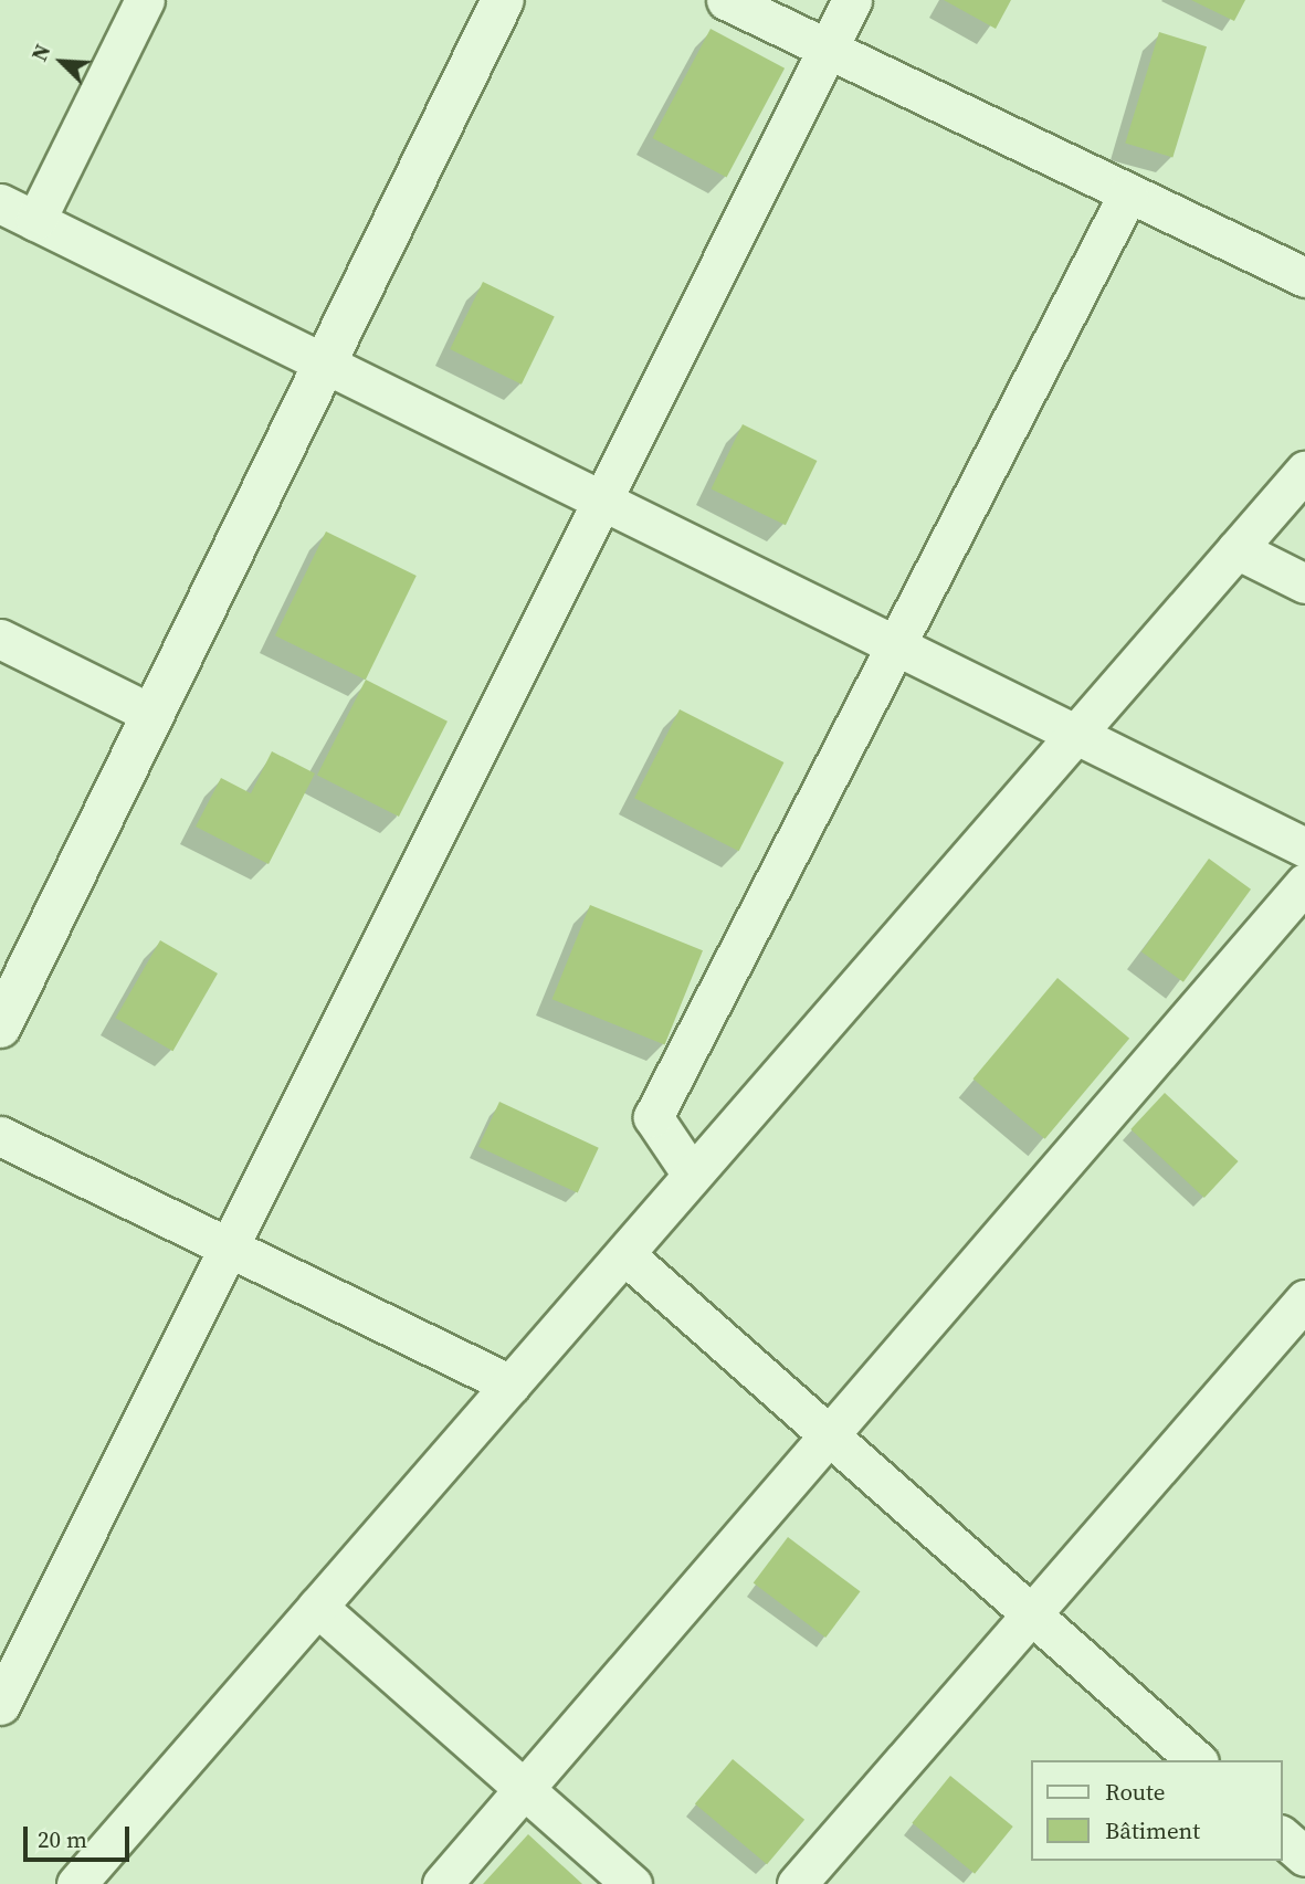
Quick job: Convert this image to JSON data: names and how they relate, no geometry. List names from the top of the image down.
{
  "legend": ["Route", "Bâtiment"],
  "scale_bar": "20 m",
  "north": "top left"
}
